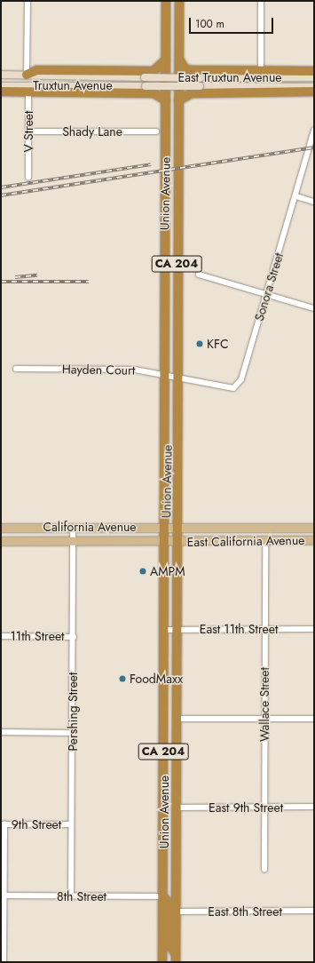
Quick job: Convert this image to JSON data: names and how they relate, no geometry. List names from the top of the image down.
{
  "streets": {
    "highway": ["Union Avenue", "CA 204"],
    "main road": [
      "East Truxtun Avenue",
      "Truxtun Avenue",
      "California Avenue",
      "East California Avenue"
    ],
    "street": [
      "V Street",
      "Shady Lane",
      "Sonora Street",
      "Hayden Court",
      "East 11th Street",
      "11th Street",
      "Wallace Street",
      "Pershing Street",
      "East 9th Street",
      "9th Street",
      "8th Street",
      "East 8th Street"
    ]
  },
  "crossings": [
    ["East Truxtun Avenue", "Truxtun Avenue"],
    ["Truxtun Avenue", "V Street"],
    ["V Street", "Shady Lane"],
    ["Union Avenue", "Sonora Street"],
    ["Union Avenue", "Hayden Court"],
    ["Union Avenue", "California Avenue"],
    ["Union Avenue", "East California Avenue"],
    ["Union Avenue", "East 11th Street"],
    ["Union Avenue", "East 9th Street"],
    ["Union Avenue", "8th Street"],
    ["Union Avenue", "East 8th Street"],
    ["Sonora Street", "Hayden Court"],
    ["California Avenue", "East California Avenue"],
    ["California Avenue", "Pershing Street"],
    ["East California Avenue", "Wallace Street"],
    ["East 11th Street", "Wallace Street"],
    ["11th Street", "Pershing Street"],
    ["Wallace Street", "East 9th Street"],
    ["Pershing Street", "9th Street"],
    ["Pershing Street", "8th Street"]
  ],
  "places": ["KFC", "AMPM", "FoodMaxx"],
  "scale_bar": "100 m"
}
